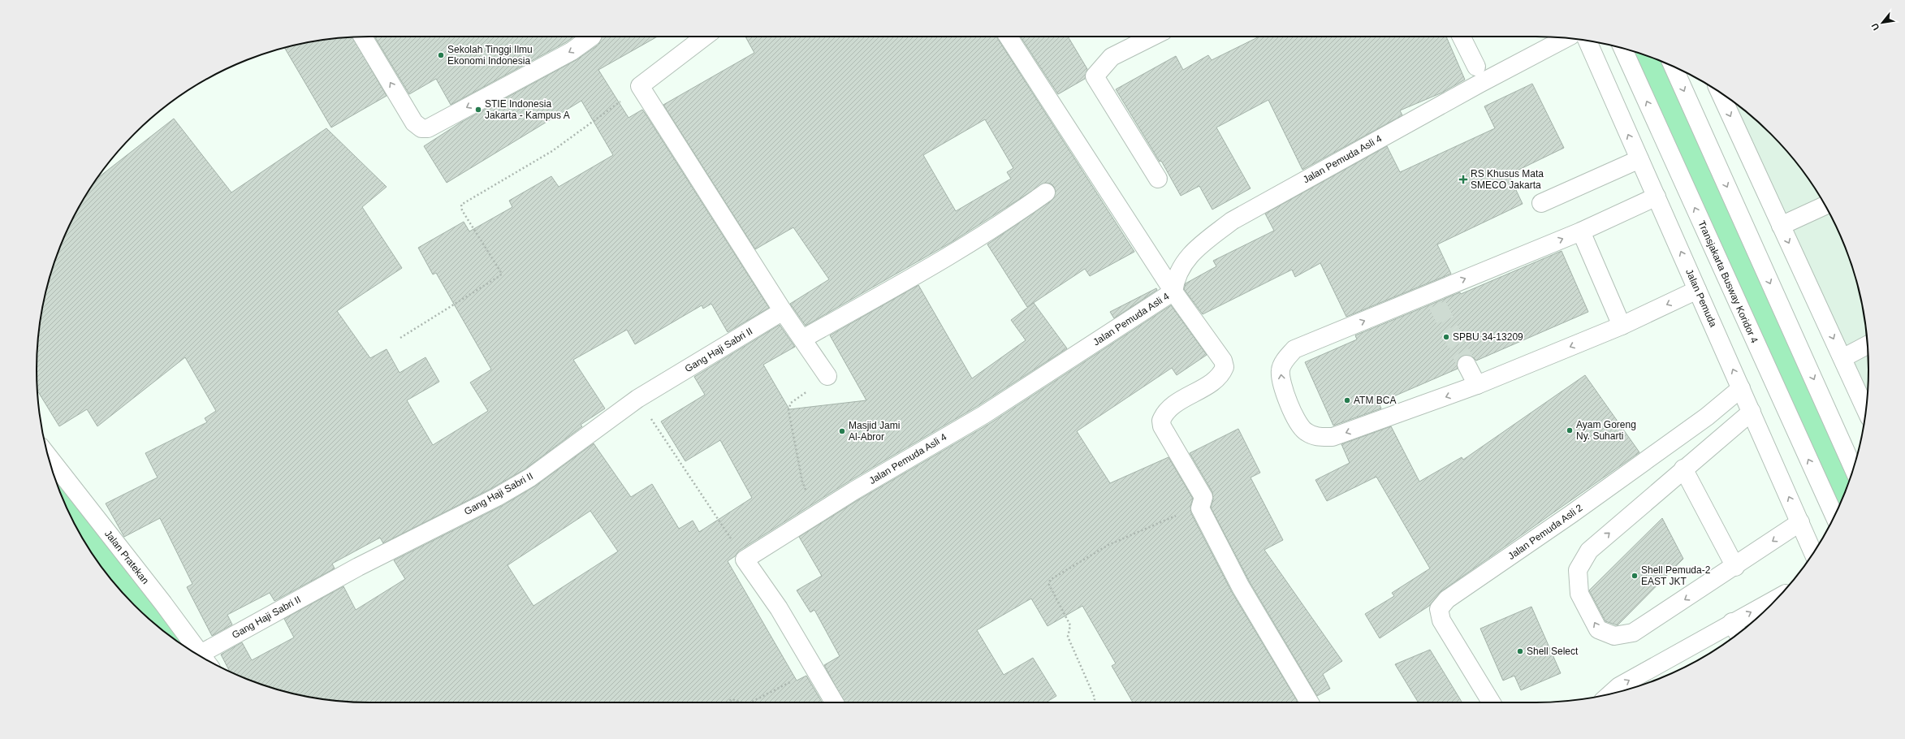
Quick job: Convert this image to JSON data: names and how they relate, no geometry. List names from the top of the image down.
{
  "streets": {
    "street": [
      "Jalan Pemuda Asli 4",
      "Transjakarta Busway Koridor 4",
      "Jalan Pemuda",
      "Gang Haji Sabri II",
      "Jalan Pemuda Asli 2",
      "Jalan Pratekan"
    ]
  },
  "crossings": [
    ["Jalan Pemuda", "Jalan Pemuda Asli 2"],
    ["Gang Haji Sabri II", "Jalan Pratekan"]
  ],
  "places": {
    "other": [
      "Sekolah Tinggi Ilmu Ekonomi Indonesia",
      "STIE Indonesia Jakarta - Kampus A",
      "SPBU 34-13209",
      "ATM BCA",
      "Ayam Goreng Ny. Suharti",
      "Masjid Jami Al-Abror",
      "Shell Pemuda-2 EAST JKT",
      "Shell Select"
    ],
    "health": ["RS Khusus Mata SMECO Jakarta"]
  },
  "north": "bottom left"
}
